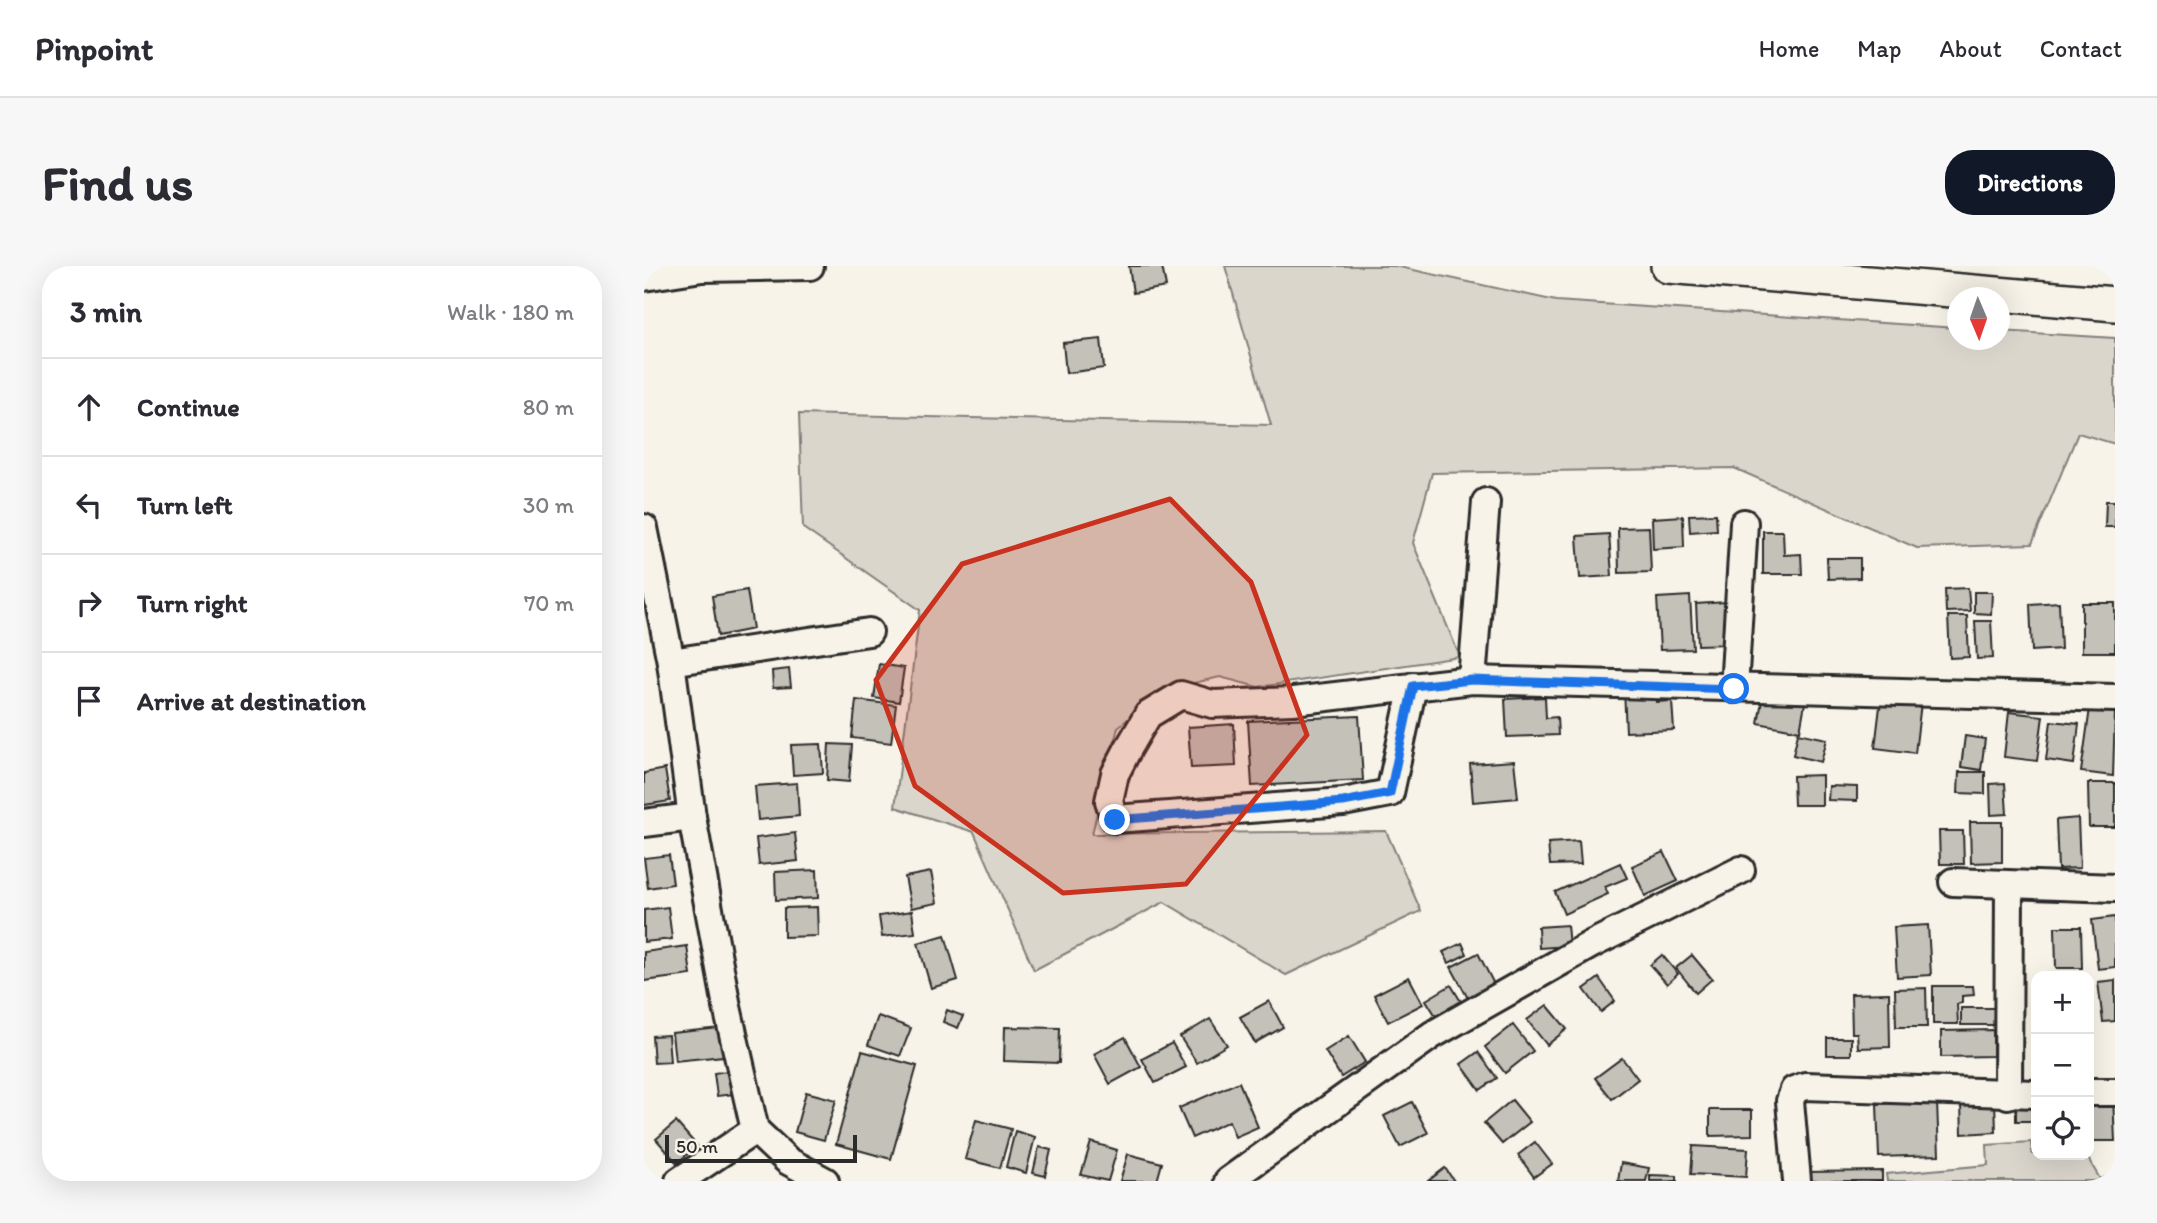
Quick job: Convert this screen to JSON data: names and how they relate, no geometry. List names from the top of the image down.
{
  "scale_bar": "50 m",
  "north": "bottom",
  "page": {
    "header": "Pinpoint",
    "nav": [
      "Home",
      "Map",
      "About",
      "Contact"
    ],
    "buttons": "Directions",
    "title": "Find us",
    "heading": ["3 min", "Walk · 180 m"],
    "list": [
      ["Continue", "80 m"],
      ["Turn left", "30 m"],
      ["Turn right", "70 m"],
      "Arrive at destination"
    ],
    "map_buttons": ["+", "−"],
    "scale": "50 m"
  }
}
